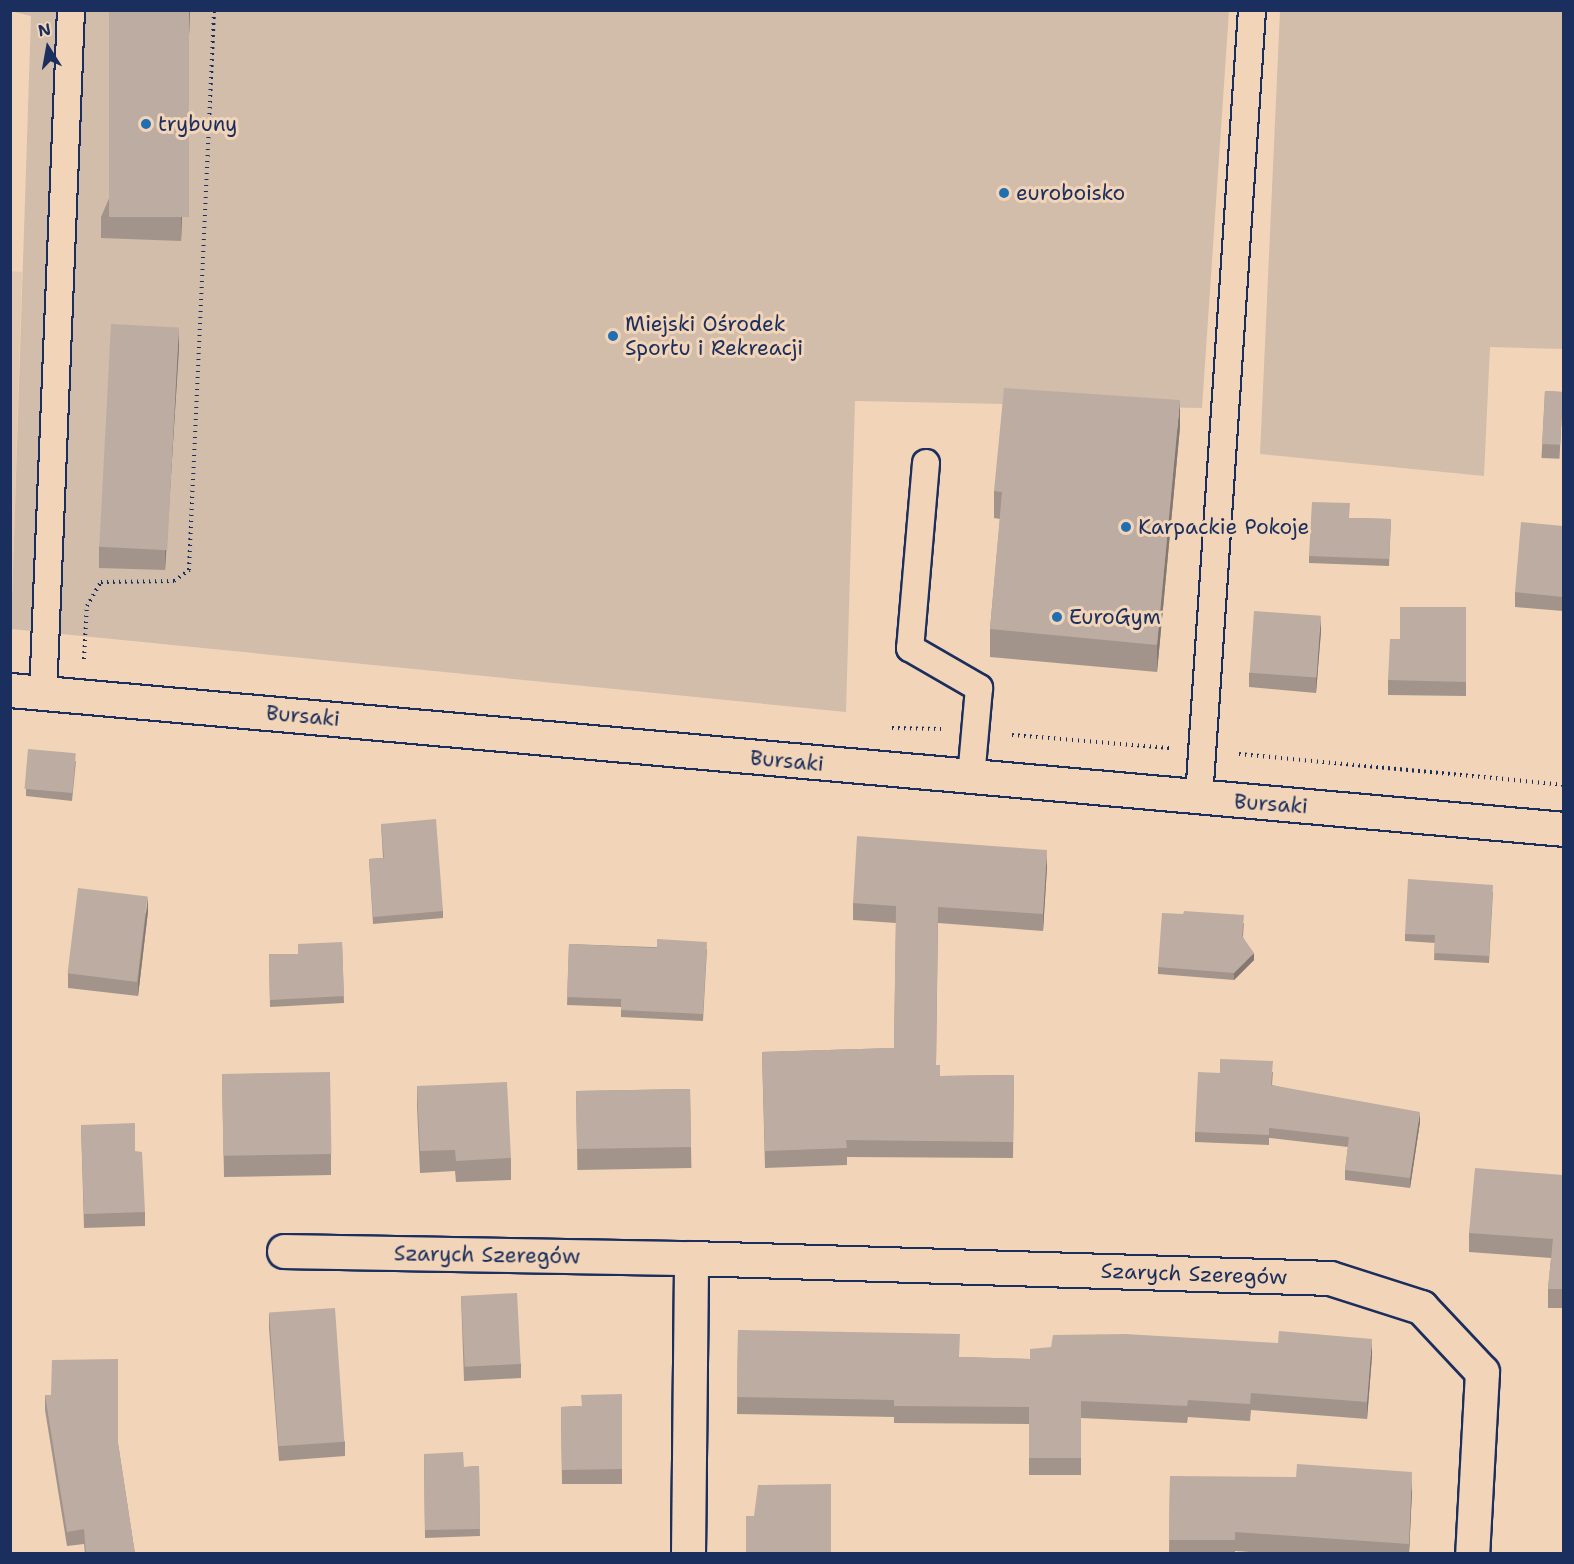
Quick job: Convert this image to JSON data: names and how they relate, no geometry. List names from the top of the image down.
{
  "streets": {
    "street": ["Bursaki", "Szarych Szeregów"]
  },
  "places": [
    "trybuny",
    "euroboisko",
    "Miejski Ośrodek Sportu i Rekreacji",
    "Karpackie Pokoje",
    "EuroGym"
  ],
  "north": "top"
}
